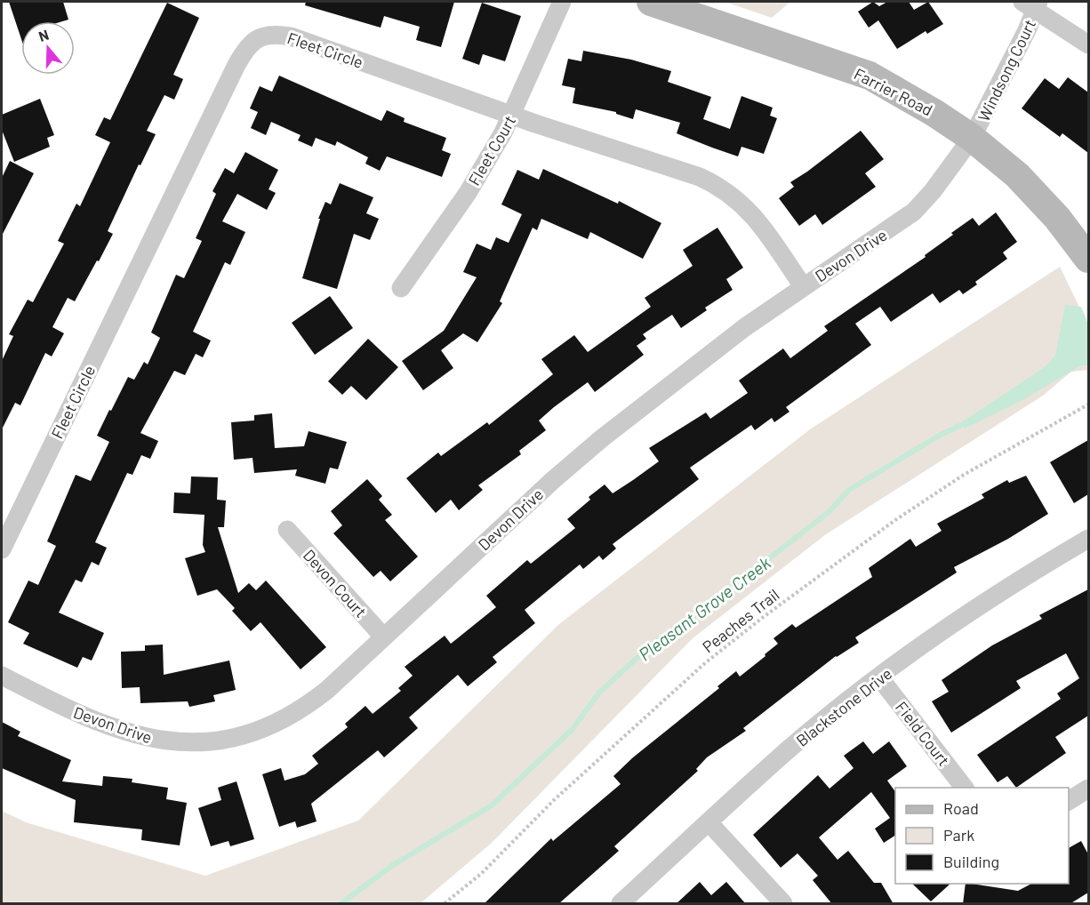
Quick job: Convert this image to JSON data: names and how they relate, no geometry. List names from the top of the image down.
{
  "streets": {
    "street": [
      "Fleet Circle",
      "Windsong Court",
      "Farrier Road",
      "Fleet Court",
      "Devon Drive",
      "Devon Court",
      "Blackstone Drive",
      "Field Court"
    ],
    "path": ["Peaches Trail"]
  },
  "crossings": [
    ["Fleet Circle", "Fleet Court"],
    ["Fleet Circle", "Devon Drive"],
    ["Windsong Court", "Farrier Road"],
    ["Windsong Court", "Devon Drive"],
    ["Farrier Road", "Devon Drive"],
    ["Devon Drive", "Devon Court"],
    ["Blackstone Drive", "Field Court"]
  ],
  "water": ["Pleasant Grove Creek"],
  "legend": ["Road", "Park", "Building"],
  "north": "top"
}
